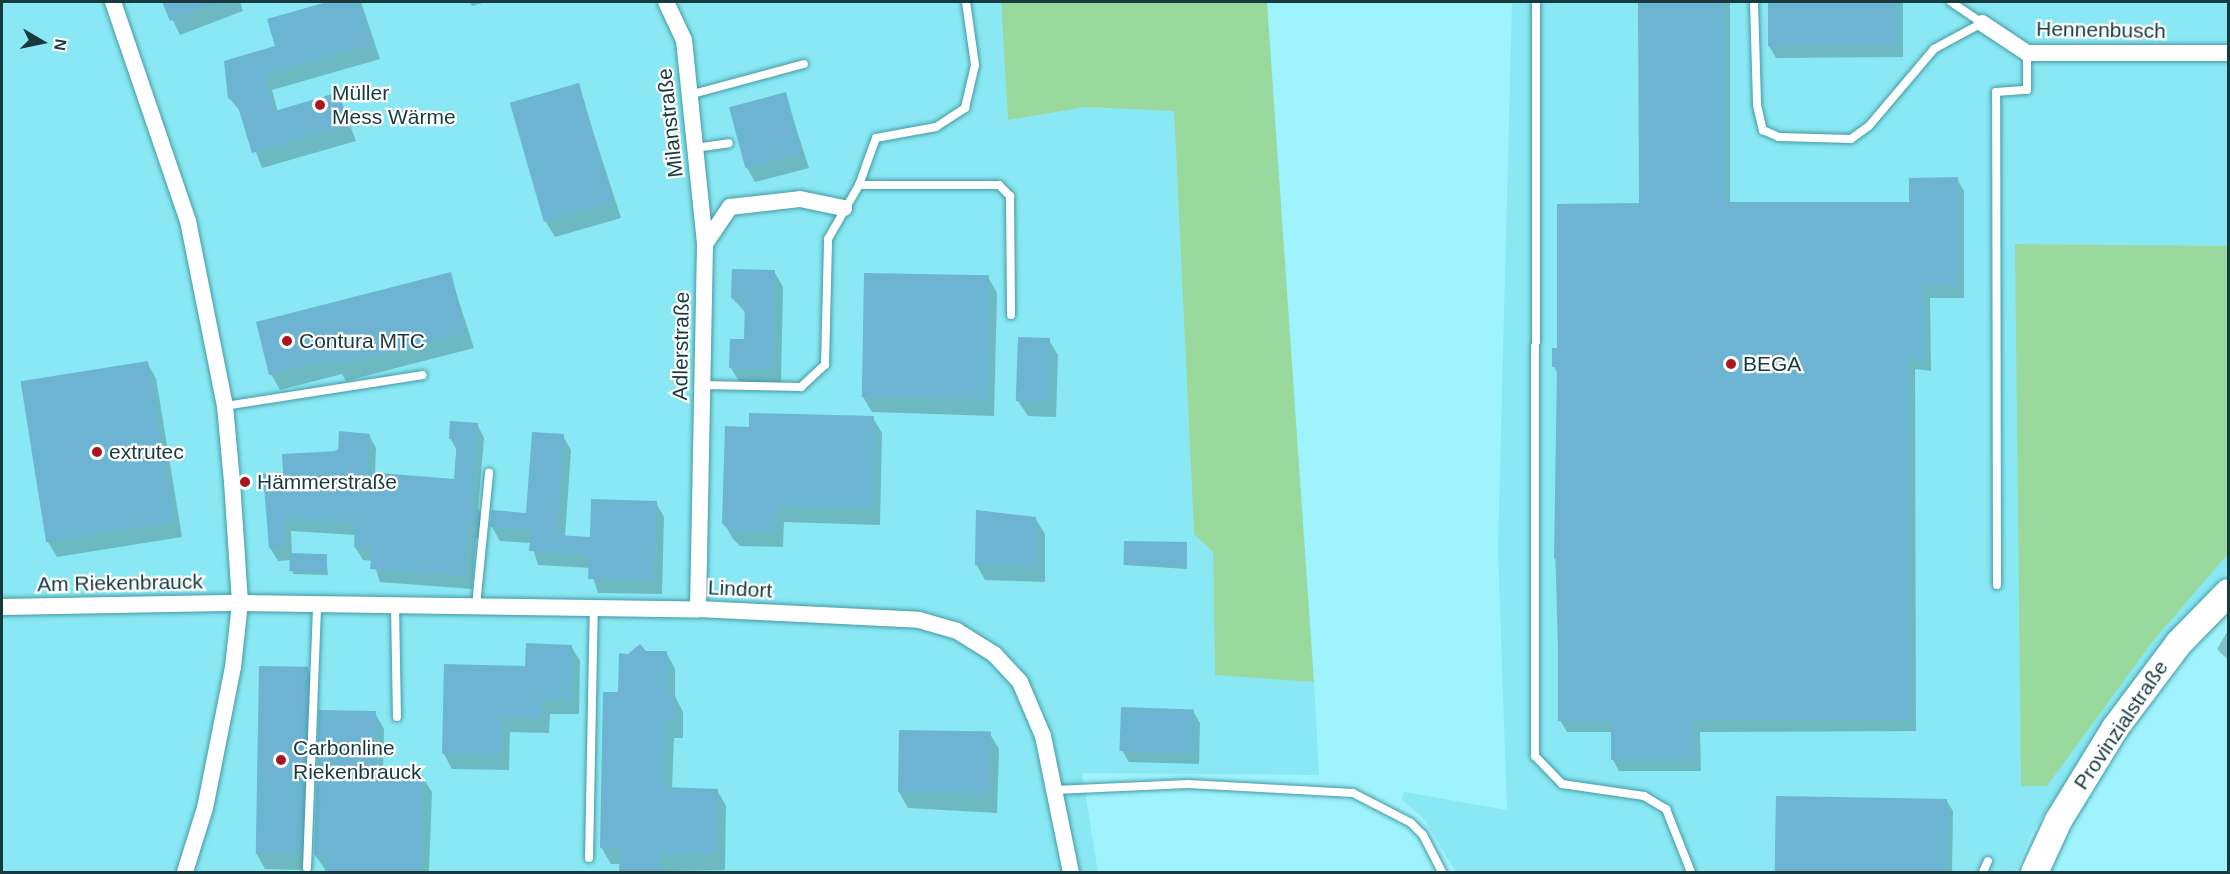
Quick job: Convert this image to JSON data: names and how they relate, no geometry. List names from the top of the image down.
{
  "streets": {
    "main road": ["Provinzialstraße"],
    "street": [
      "Hennenbusch",
      "Milanstraße",
      "Adlerstraße",
      "Am Riekenbrauck",
      "Lindort"
    ]
  },
  "crossings": [
    ["Milanstraße", "Adlerstraße"],
    ["Adlerstraße", "Lindort"],
    ["Am Riekenbrauck", "Lindort"]
  ],
  "places": [
    "Müller Mess Wärme",
    "Contura MTC",
    "BEGA",
    "extrutec",
    "Hämmerstraße",
    "Carbonline Riekenbrauck"
  ],
  "north": "right"
}
